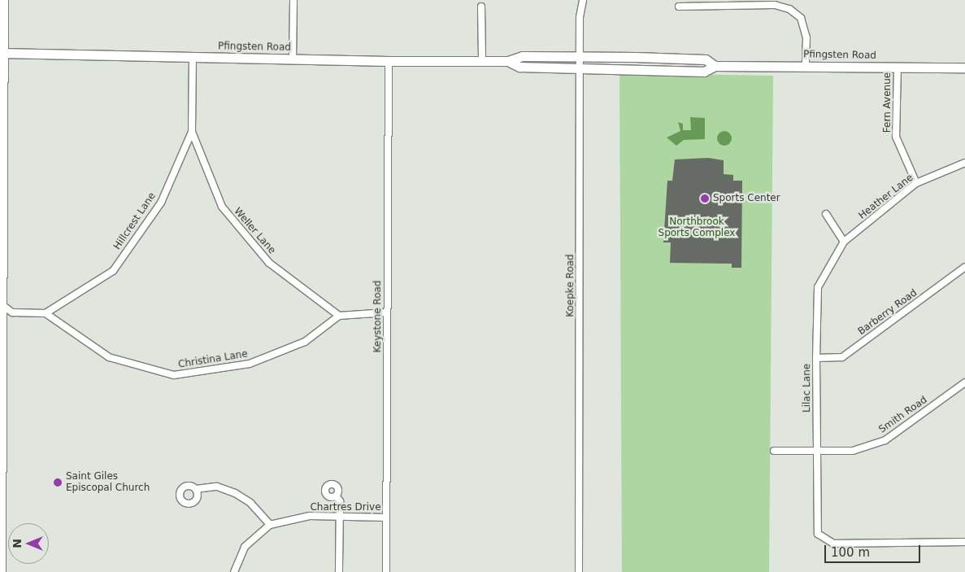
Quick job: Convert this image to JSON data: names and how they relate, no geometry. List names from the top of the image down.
{
  "streets": {
    "main road": ["Pfingsten Road"],
    "street": [
      "Fern Avenue",
      "Heather Lane",
      "Hillcrest Lane",
      "Weller Lane",
      "Koepke Road",
      "Barberry Road",
      "Keystone Road",
      "Christina Lane",
      "Lilac Lane",
      "Smith Road",
      "Chartres Drive"
    ]
  },
  "crossings": [
    ["Pfingsten Road", "Fern Avenue"],
    ["Pfingsten Road", "Hillcrest Lane"],
    ["Pfingsten Road", "Koepke Road"],
    ["Pfingsten Road", "Keystone Road"],
    ["Fern Avenue", "Heather Lane"],
    ["Heather Lane", "Lilac Lane"],
    ["Hillcrest Lane", "Weller Lane"],
    ["Hillcrest Lane", "Christina Lane"],
    ["Weller Lane", "Christina Lane"],
    ["Barberry Road", "Lilac Lane"],
    ["Keystone Road", "Chartres Drive"],
    ["Lilac Lane", "Smith Road"]
  ],
  "parks": ["Northbrook Sports Complex"],
  "places": ["Sports Center", "Saint Giles Episcopal Church"],
  "scale_bar": "100 m",
  "north": "left"
}
